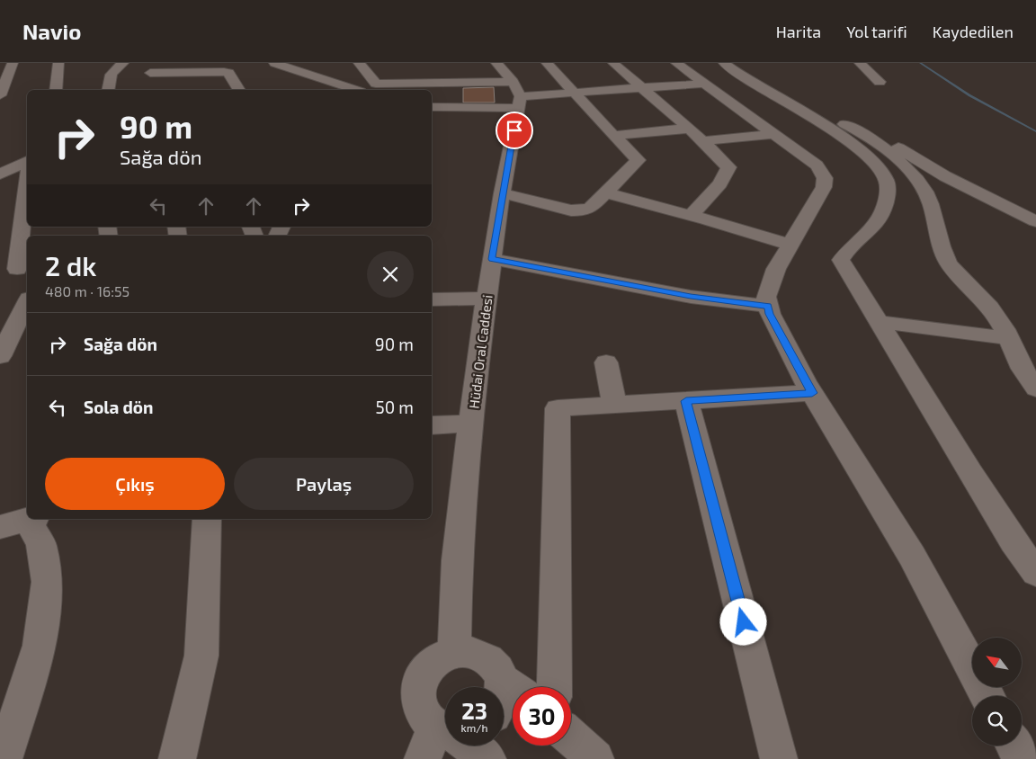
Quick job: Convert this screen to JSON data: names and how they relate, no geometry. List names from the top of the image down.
{
  "streets": {
    "street": ["Hüdai Oral Caddesi"]
  },
  "north": "top left",
  "page": {
    "header": "Navio",
    "nav": ["Harita", "Yol tarifi", "Kaydedilen"],
    "turn": ["90 m", "Sağa dön"],
    "heading": ["2 dk", "480 m · 16:55"],
    "list": [
      {
        "name": "Sağa dön",
        "value": "90 m"
      },
      {
        "name": "Sola dön",
        "value": "50 m"
      }
    ],
    "buttons": ["Çıkış", "Paylaş"],
    "speed": "23 km/h",
    "limit": "30"
  }
}
